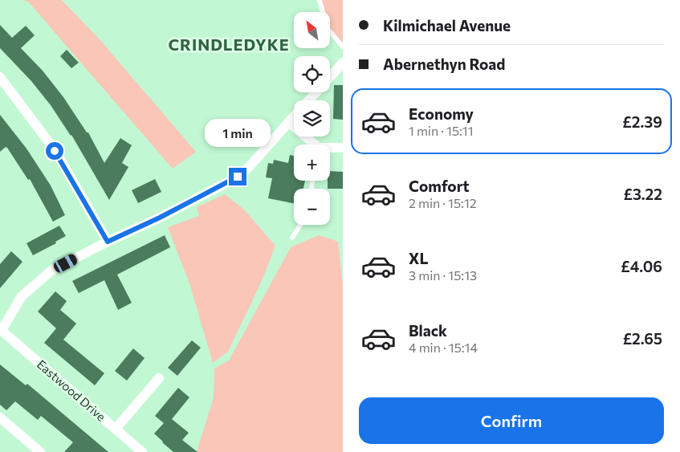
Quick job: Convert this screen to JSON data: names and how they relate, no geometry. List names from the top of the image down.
{
  "streets": {
    "street": ["Eastwood Drive"]
  },
  "districts": ["CRINDLEDYKE"],
  "north": "top left",
  "page": {
    "banner": ["Kilmichael Avenue", "Abernethyn Road"],
    "map_buttons": ["+", "−"],
    "list": [
      {
        "name": "Economy",
        "note": "1 min · 15:11",
        "value": "£2.39"
      },
      {
        "name": "Comfort",
        "note": "2 min · 15:12",
        "value": "£3.22"
      },
      {
        "name": "XL",
        "note": "3 min · 15:13",
        "value": "£4.06"
      },
      {
        "name": "Black",
        "note": "4 min · 15:14",
        "value": "£2.65"
      }
    ],
    "bubble": "1 min",
    "buttons": "Confirm"
  }
}
